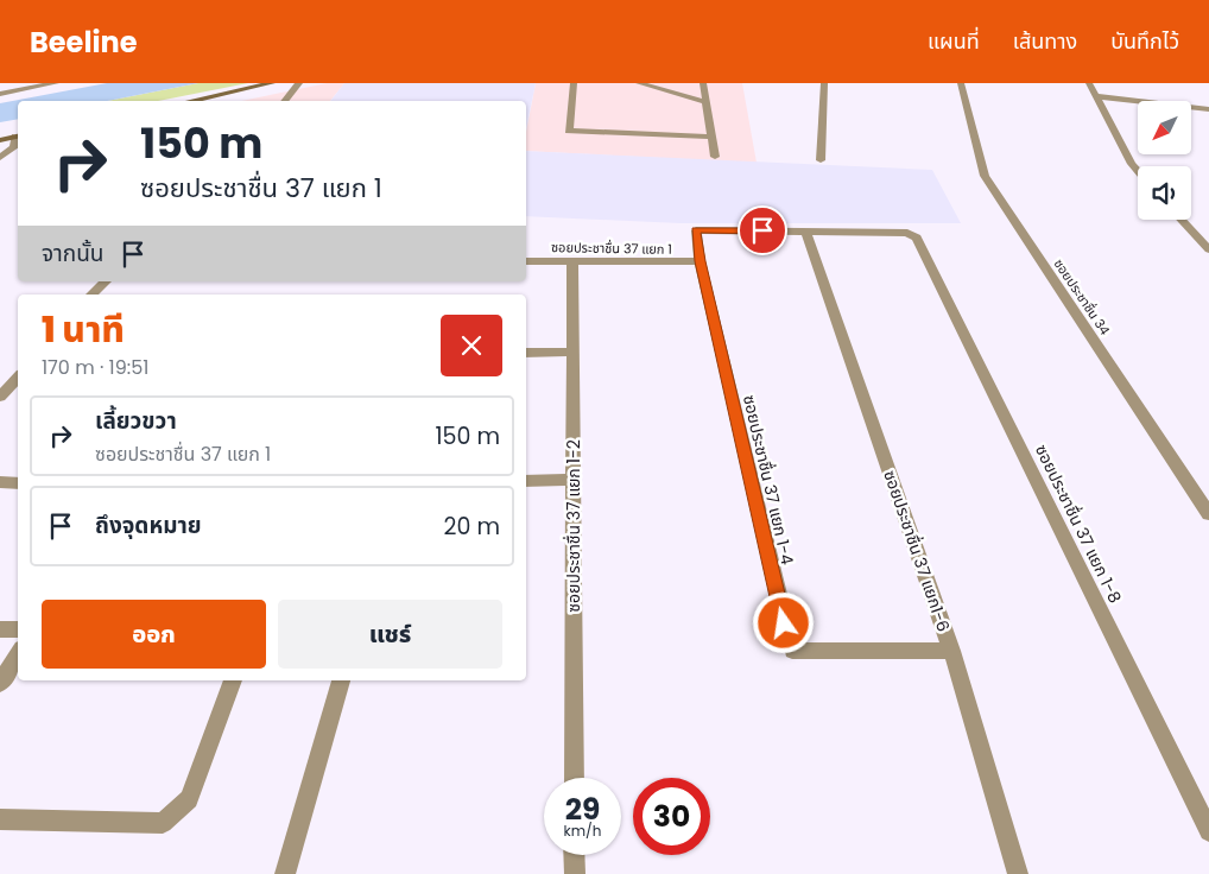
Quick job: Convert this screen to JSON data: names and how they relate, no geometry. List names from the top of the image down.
{
  "streets": {
    "street": [
      "ซอยประชาชื่น 37 แยก 1",
      "ซอยประชาชื่น 34",
      "ซอยประชาชื่น 37 แยก 1-4",
      "ซอยประชาชื่น 37 แยก 1-8",
      "ซอยประชาชื่น 37 แยก 1-2",
      "ซอยประชาชื่น 37 แยก1-6"
    ]
  },
  "crossings": [
    ["ซอยประชาชื่น 37 แยก 1", "ซอยประชาชื่น 37 แยก 1-4"],
    ["ซอยประชาชื่น 37 แยก 1", "ซอยประชาชื่น 37 แยก 1-2"],
    ["ซอยประชาชื่น 37 แยก 1-4", "ซอยประชาชื่น 37 แยก 1-8"],
    ["ซอยประชาชื่น 37 แยก 1-4", "ซอยประชาชื่น 37 แยก1-6"],
    ["ซอยประชาชื่น 37 แยก 1-8", "ซอยประชาชื่น 37 แยก1-6"]
  ],
  "north": "bottom left",
  "page": {
    "header": "Beeline",
    "nav": ["แผนที่", "เส้นทาง", "บันทึกไว้"],
    "turn": ["150 m", "ซอยประชาชื่น 37 แยก 1"],
    "then": "จากนั้น",
    "heading": ["1 นาที", "170 m · 19:51"],
    "list": [
      {
        "name": "เลี้ยวขวา",
        "note": "ซอยประชาชื่น 37 แยก 1",
        "value": "150 m"
      },
      {
        "name": "ถึงจุดหมาย",
        "value": "20 m"
      }
    ],
    "buttons": ["ออก", "แชร์"],
    "speed": "29 km/h",
    "limit": "30"
  }
}
